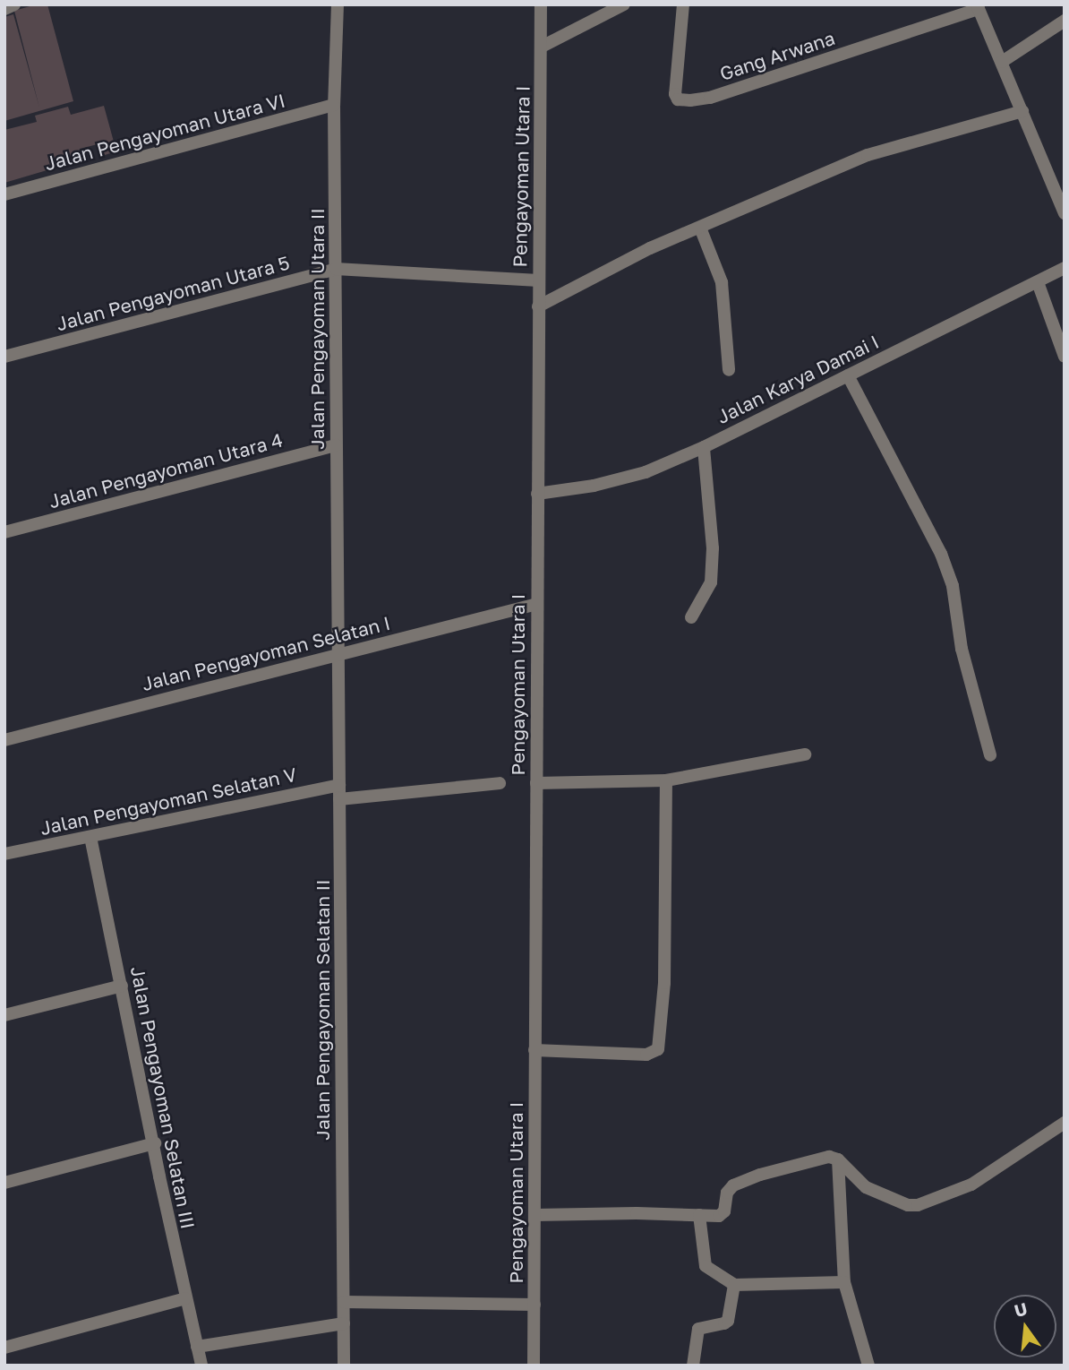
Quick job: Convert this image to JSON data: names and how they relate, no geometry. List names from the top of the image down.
{
  "streets": {
    "street": [
      "Gang Arwana",
      "Jalan Pengayoman Utara VI",
      "Pengayoman Utara I",
      "Jalan Pengayoman Utara 5",
      "Jalan Pengayoman Utara II",
      "Jalan Karya Damai I",
      "Jalan Pengayoman Utara 4",
      "Jalan Pengayoman Selatan I",
      "Jalan Pengayoman Selatan V",
      "Jalan Pengayoman Selatan II",
      "Jalan Pengayoman Selatan III"
    ]
  },
  "crossings": [
    ["Jalan Pengayoman Utara VI", "Jalan Pengayoman Utara II"],
    ["Pengayoman Utara I", "Jalan Pengayoman Utara 5"],
    ["Pengayoman Utara I", "Jalan Karya Damai I"],
    ["Pengayoman Utara I", "Jalan Pengayoman Selatan I"],
    ["Jalan Pengayoman Utara 5", "Jalan Pengayoman Utara II"],
    ["Jalan Pengayoman Utara II", "Jalan Pengayoman Utara 4"],
    ["Jalan Pengayoman Utara II", "Jalan Pengayoman Selatan I"],
    ["Jalan Pengayoman Utara II", "Jalan Pengayoman Selatan II"],
    ["Jalan Pengayoman Selatan I", "Jalan Pengayoman Selatan II"],
    ["Jalan Pengayoman Selatan V", "Jalan Pengayoman Selatan II"],
    ["Jalan Pengayoman Selatan V", "Jalan Pengayoman Selatan III"]
  ],
  "north": "top"
}
